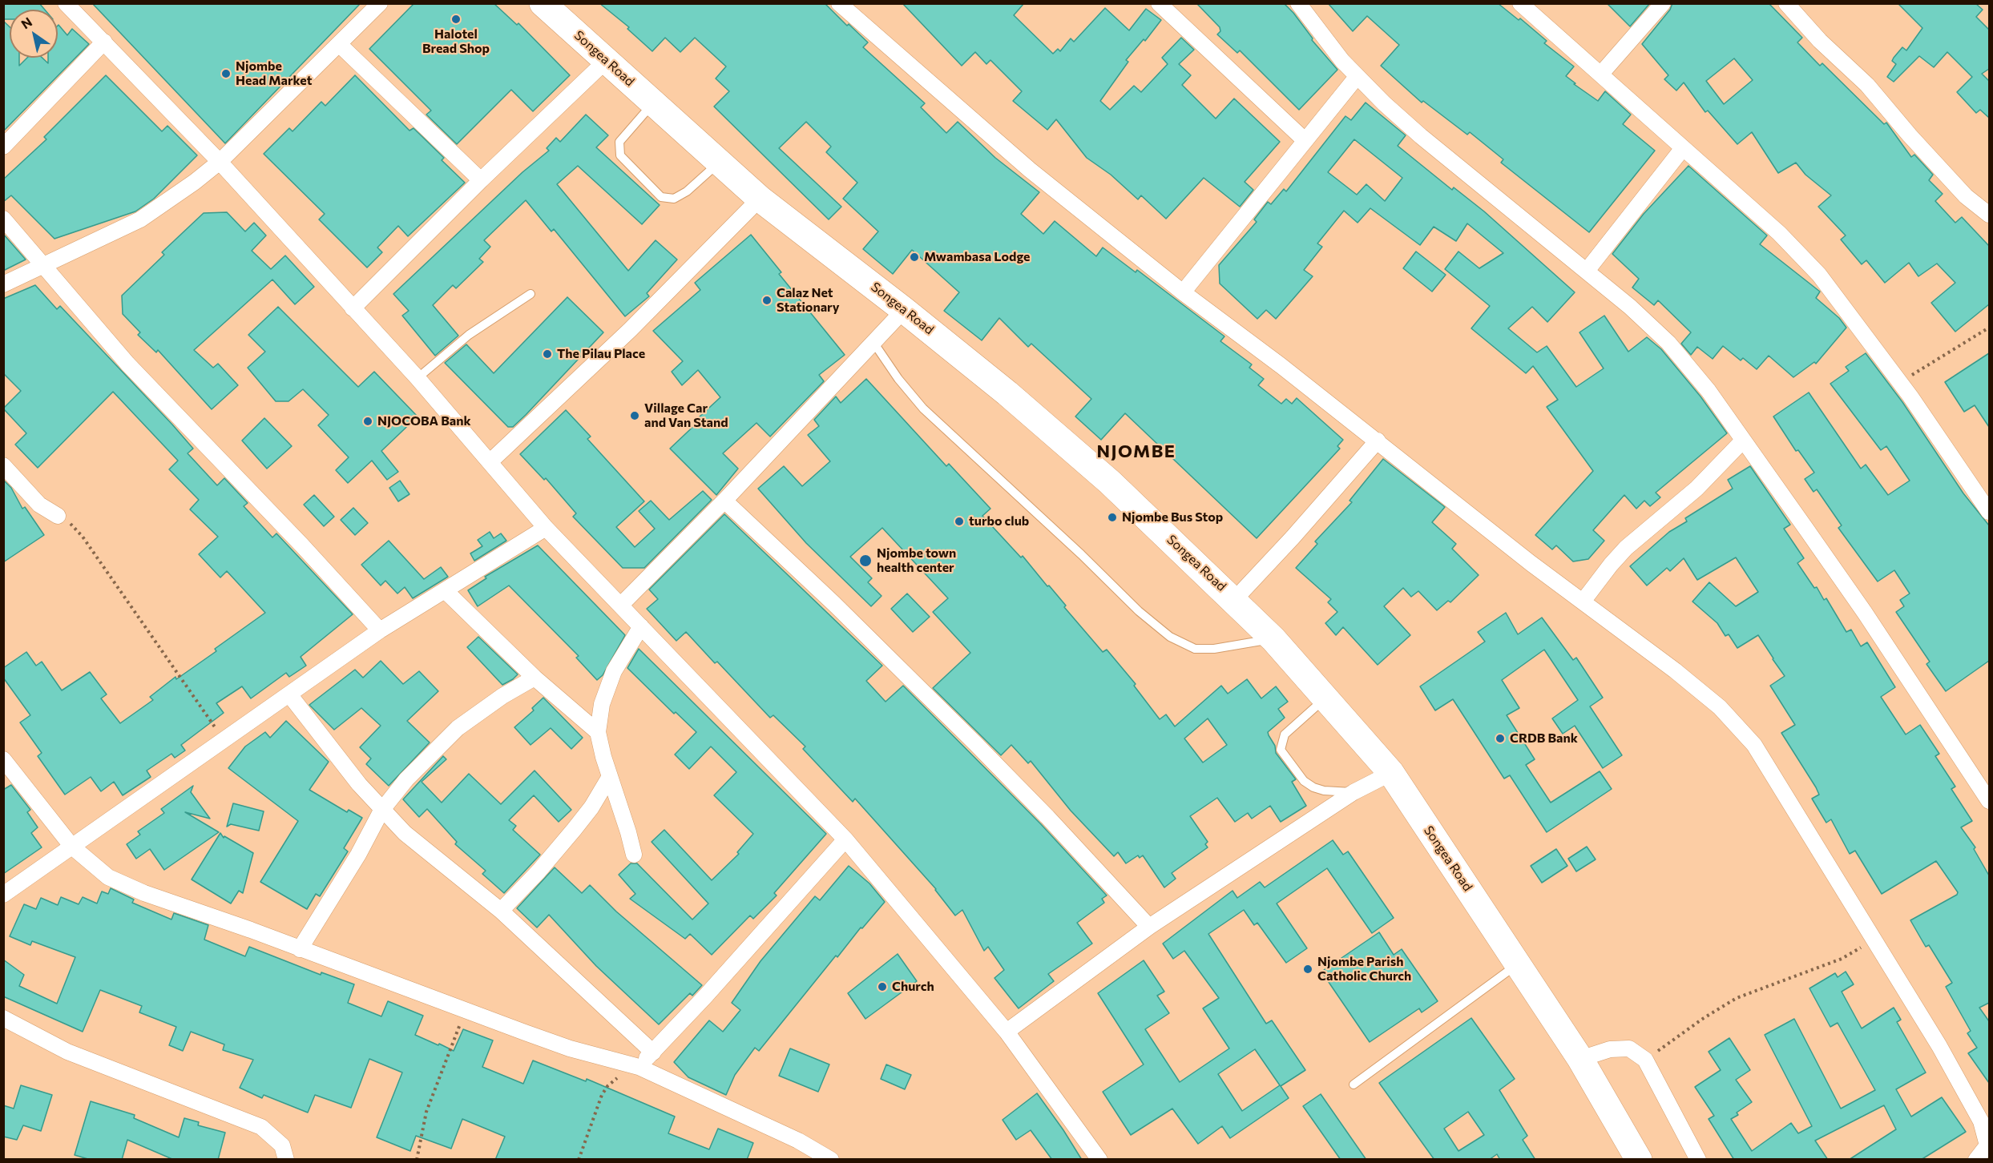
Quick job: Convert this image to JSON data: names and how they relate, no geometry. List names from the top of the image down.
{
  "streets": {
    "highway": ["Songea Road"]
  },
  "districts": ["NJOMBE"],
  "places": [
    "Halotel Bread Shop",
    "Njombe Head Market",
    "Mwambasa Lodge",
    "Calaz Net Stationary",
    "The Pilau Place",
    "Village Car and Van Stand",
    "NJOCOBA Bank",
    "Njombe Bus Stop",
    "turbo club",
    "Njombe town health center",
    "CRDB Bank",
    "Njombe Parish Catholic Church",
    "Church"
  ],
  "north": "top left"
}
